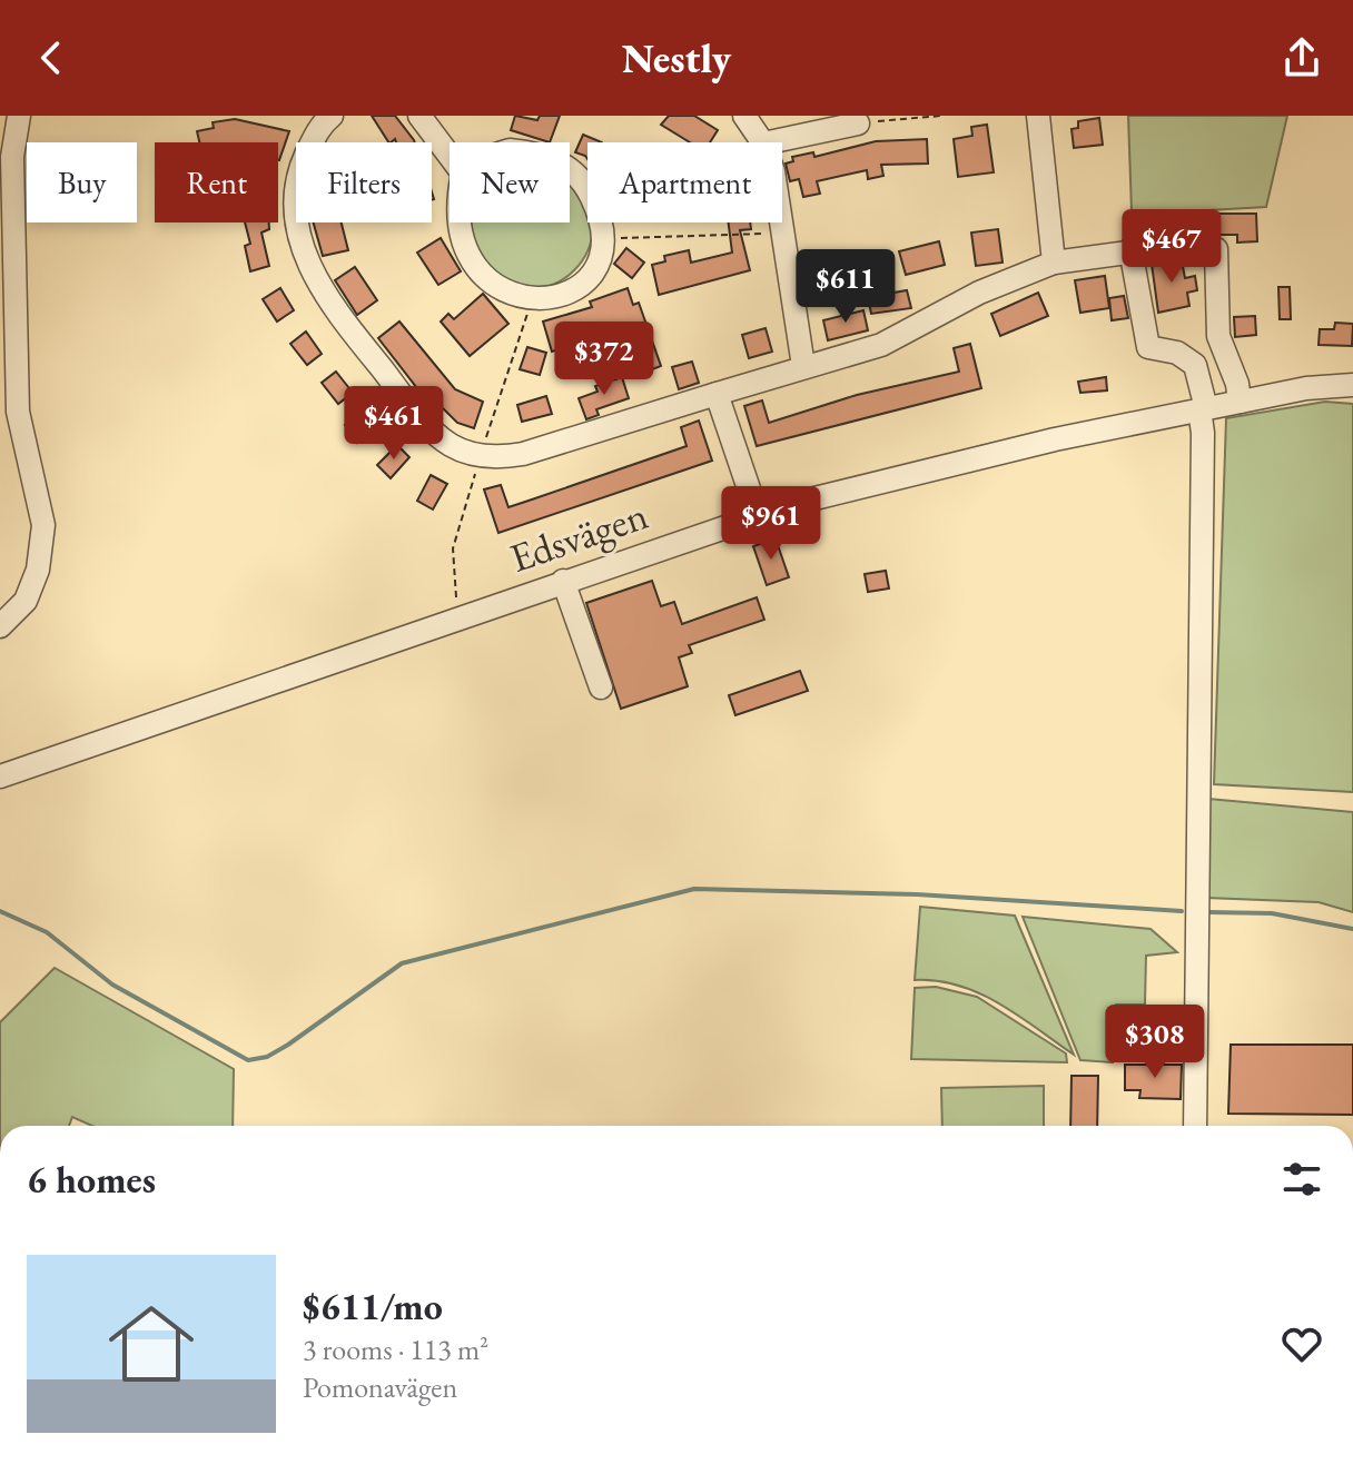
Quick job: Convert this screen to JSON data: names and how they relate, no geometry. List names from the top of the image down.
{
  "streets": {
    "street": ["Edsvägen"]
  },
  "page": {
    "header": "Nestly",
    "chip": [
      "Buy",
      "Rent",
      "Filters",
      "New",
      "Apartment"
    ],
    "price": [
      "$467",
      "$611",
      "$372",
      "$461",
      "$961",
      "$308"
    ],
    "heading": "6 homes",
    "list": [
      {
        "name": "$611/mo",
        "note": "3 rooms · 113 m² · Pomonavägen"
      }
    ]
  }
}
